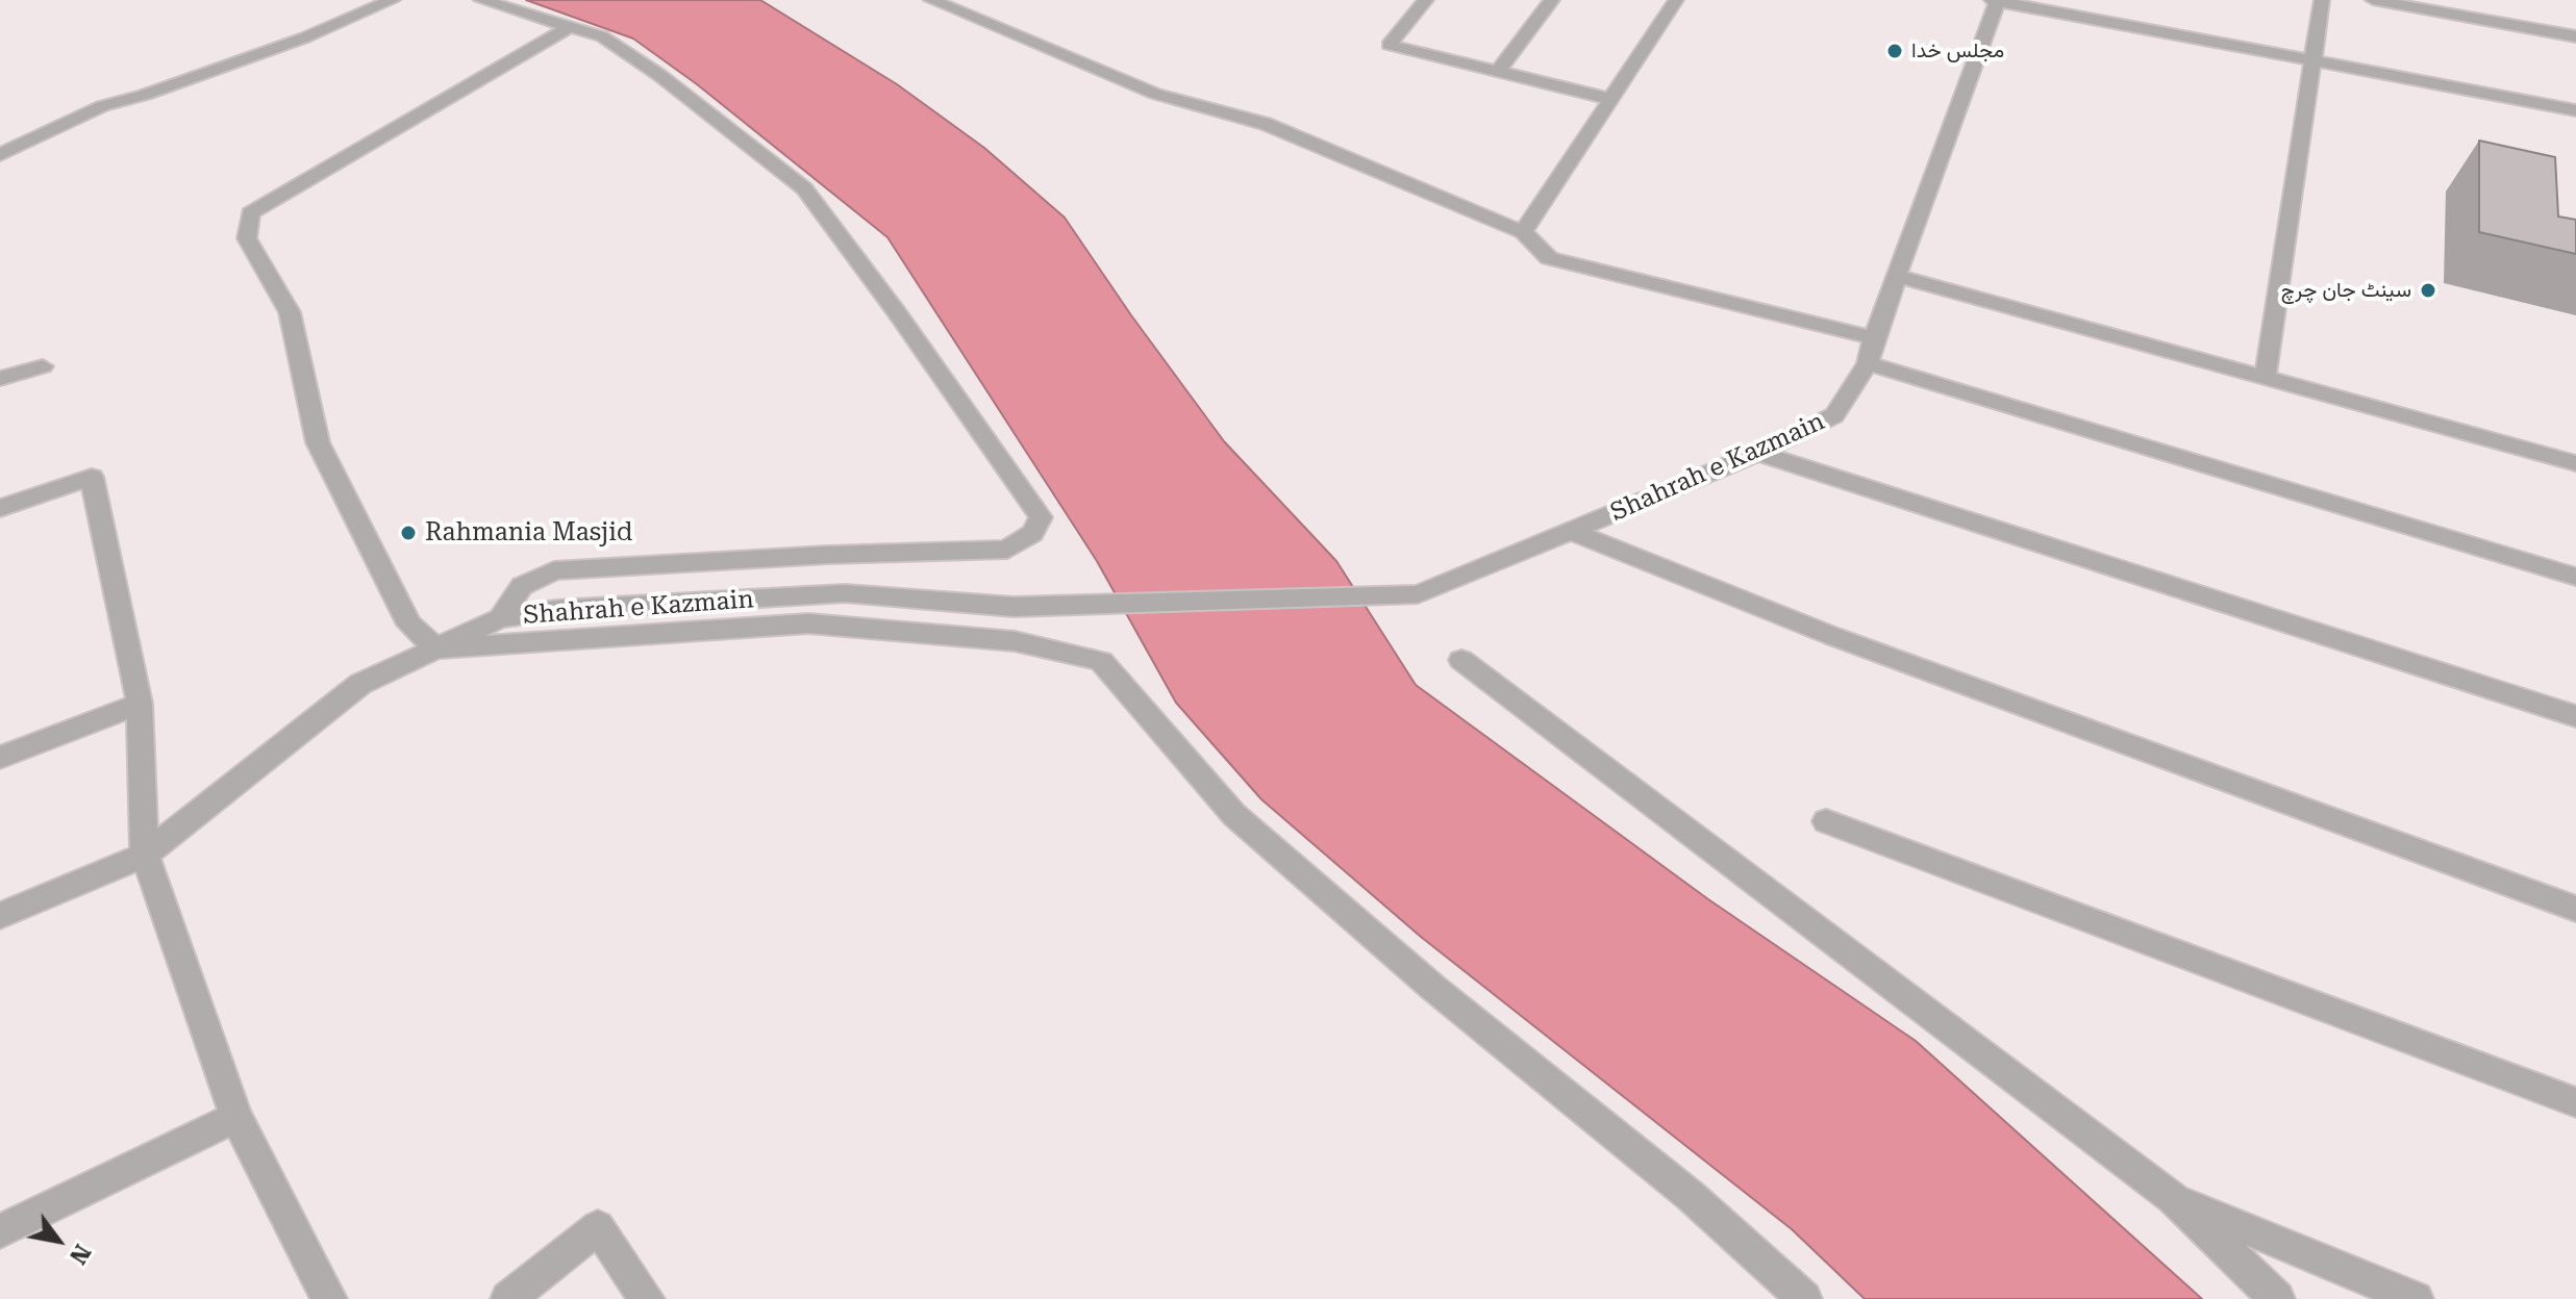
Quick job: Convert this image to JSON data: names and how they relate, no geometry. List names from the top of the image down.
{
  "streets": {
    "street": ["Shahrah e Kazmain"]
  },
  "places": ["مجلس خدا", "سینٹ جان چرچ", "Rahmania Masjid"],
  "north": "bottom right"
}
